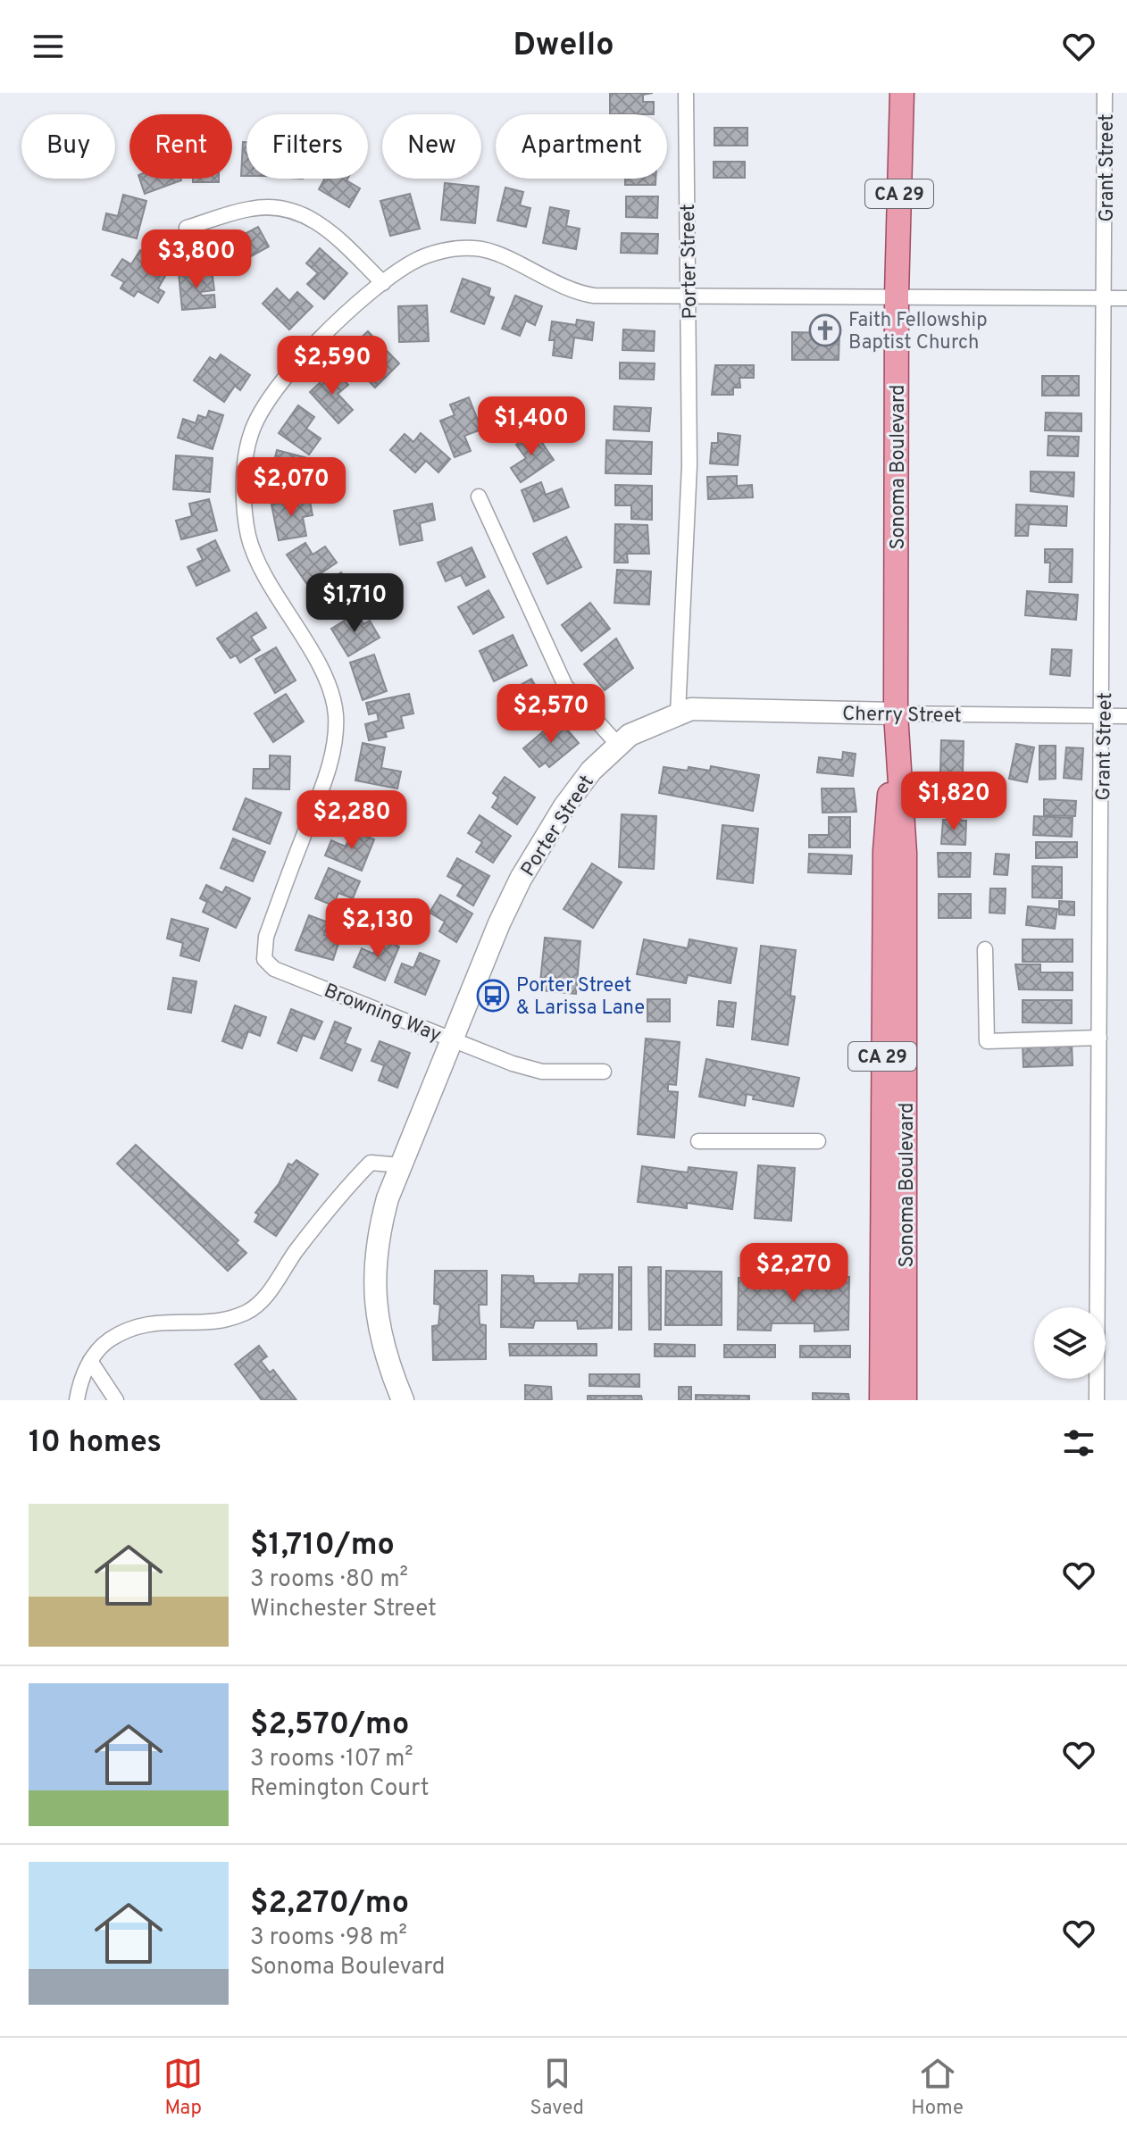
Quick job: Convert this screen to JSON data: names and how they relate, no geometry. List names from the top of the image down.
{
  "streets": {
    "main road": ["CA 29", "Sonoma Boulevard"],
    "street": [
      "Grant Street",
      "Porter Street",
      "Cherry Street",
      "Browning Way"
    ]
  },
  "crossings": [
    ["Grant Street", "Cherry Street"],
    ["Porter Street", "Cherry Street"],
    ["Porter Street", "Browning Way"],
    ["Sonoma Boulevard", "Cherry Street"]
  ],
  "places": {
    "church": ["Faith Fellowship Baptist Church"],
    "bus stop": ["Porter Street & Larissa Lane"]
  },
  "page": {
    "header": "Dwello",
    "chip": [
      "Buy",
      "Rent",
      "Filters",
      "New",
      "Apartment"
    ],
    "price": [
      "$3,800",
      "$2,590",
      "$1,400",
      "$2,070",
      "$1,710",
      "$2,570",
      "$1,820",
      "$2,280",
      "$2,130",
      "$2,270"
    ],
    "heading": "10 homes",
    "list": [
      {
        "name": "$1,710/mo",
        "note": "3 rooms · 80 m² · Winchester Street"
      },
      {
        "name": "$2,570/mo",
        "note": "3 rooms · 107 m² · Remington Court"
      },
      {
        "name": "$2,270/mo",
        "note": "3 rooms · 98 m² · Sonoma Boulevard"
      }
    ],
    "tabs": ["Map", "Saved", "Home"]
  }
}
